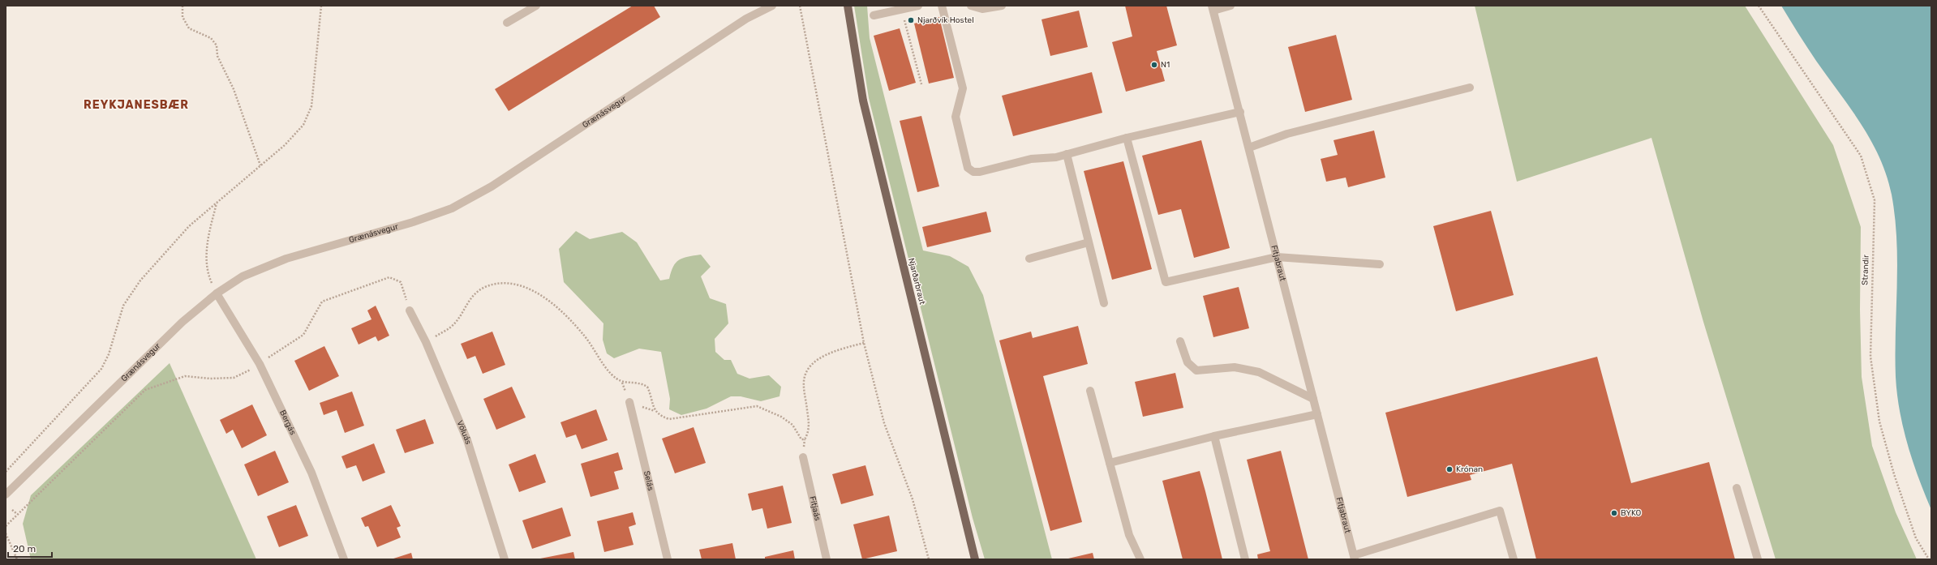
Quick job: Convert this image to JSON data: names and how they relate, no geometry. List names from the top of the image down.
{
  "streets": {
    "main road": ["Njarðarbraut"],
    "street": [
      "Grænásvegur",
      "Fitjabraut",
      "Bergás",
      "Völuás",
      "Selás",
      "Fitjaás"
    ],
    "path": ["Strandir"]
  },
  "crossings": [
    ["Grænásvegur", "Bergás"]
  ],
  "districts": ["REYKJANESBÆR"],
  "places": [
    "Njarðvík Hostel",
    "N1",
    "Krónan",
    "BYKO"
  ],
  "scale_bar": "20 m"
}
